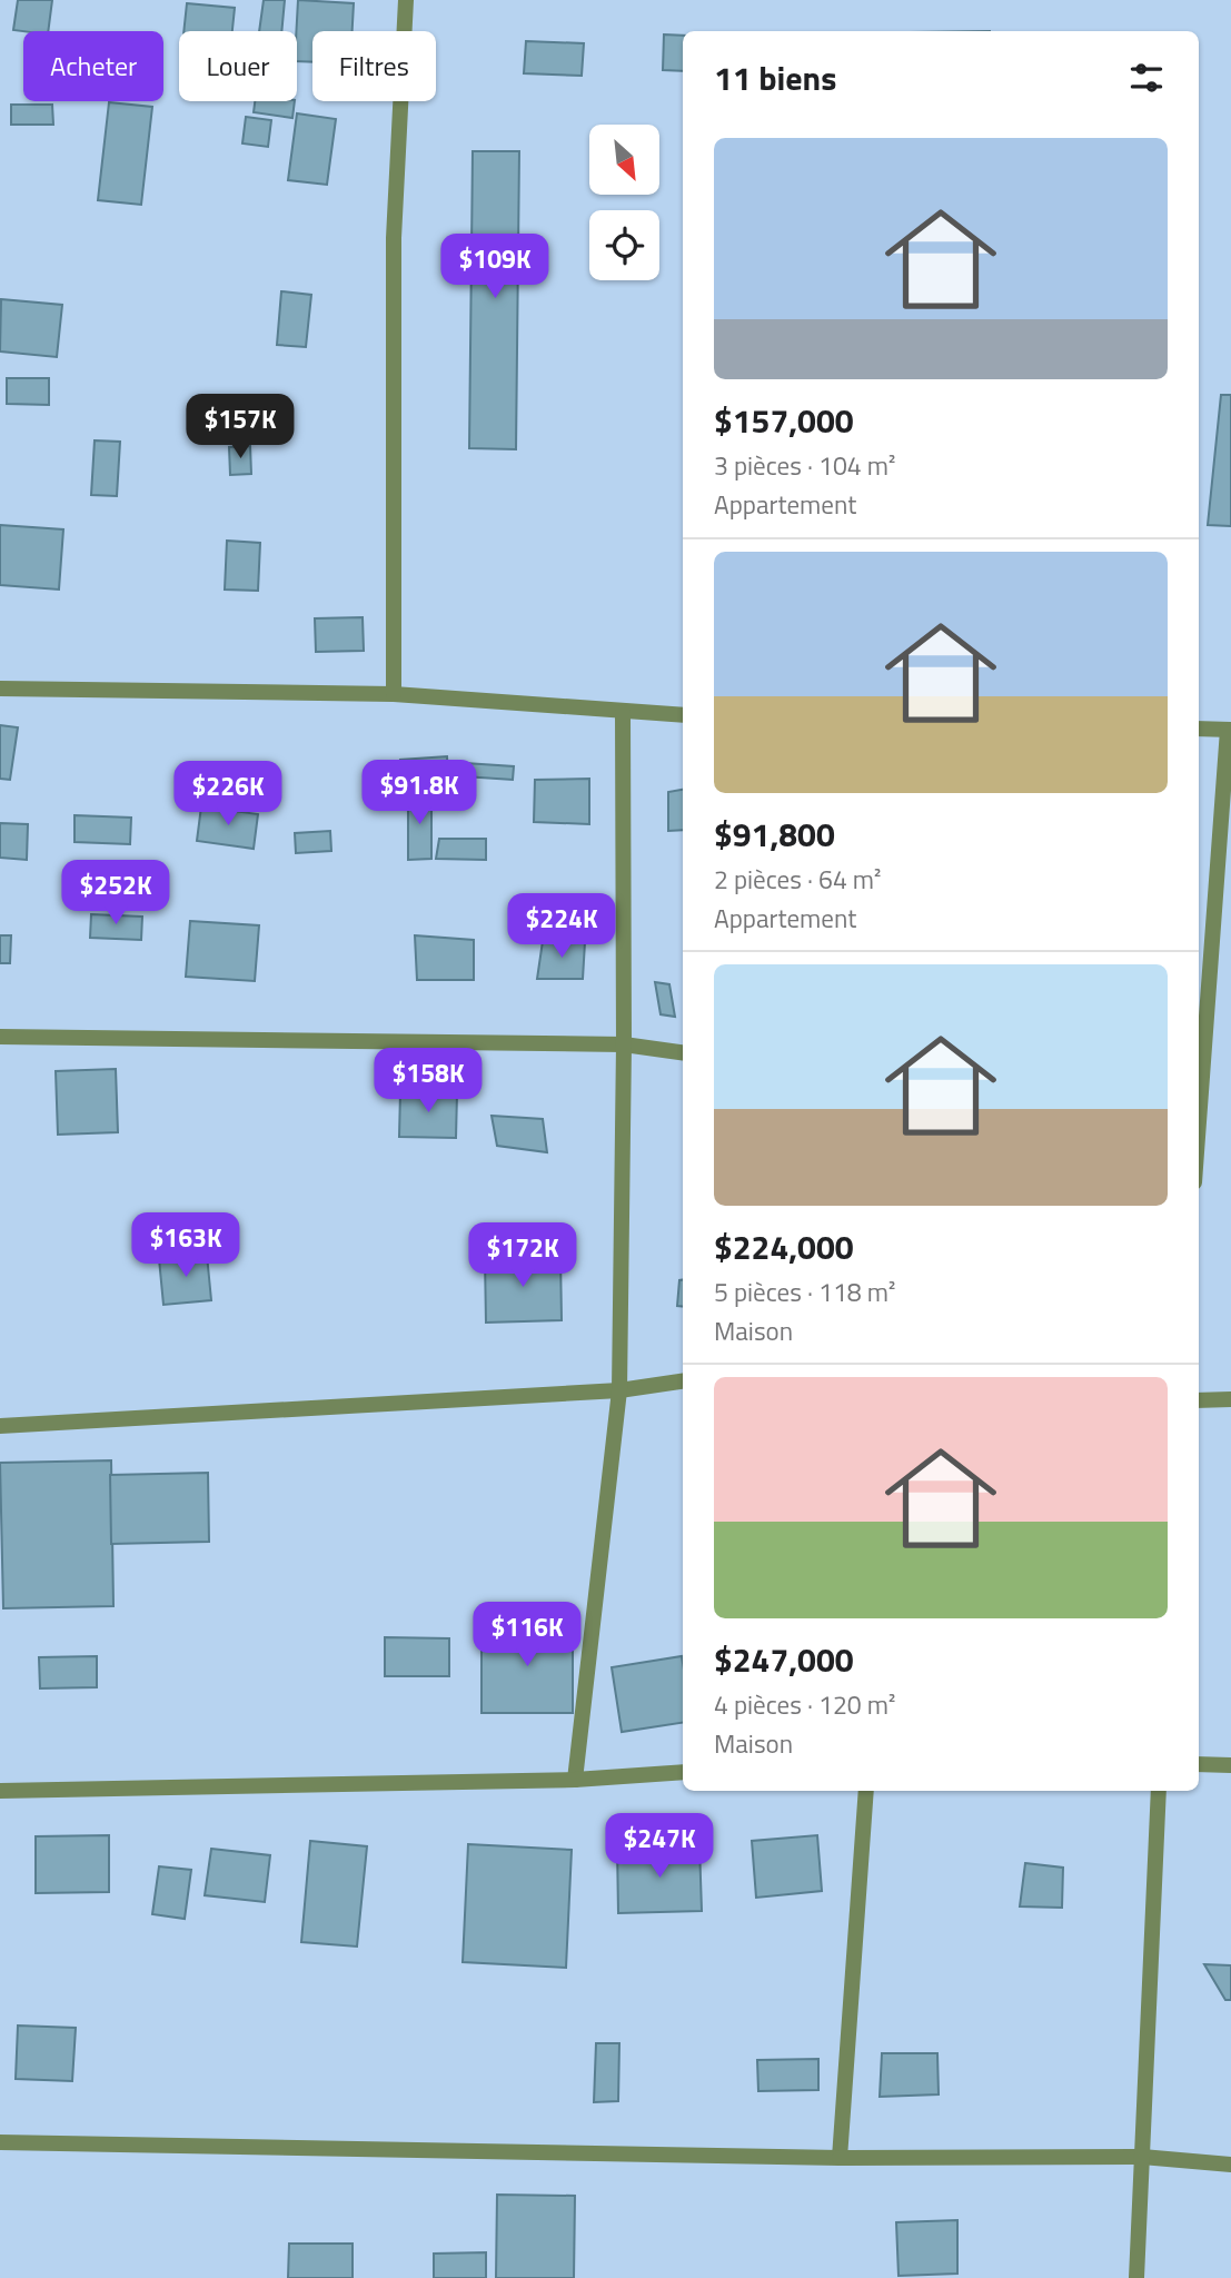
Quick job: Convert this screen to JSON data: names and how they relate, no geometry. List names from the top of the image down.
{
  "north": "bottom right",
  "page": {
    "chip": ["Acheter", "Louer", "Filtres"],
    "heading": "11 biens",
    "list": [
      {
        "name": "$157,000",
        "note": "3 pièces · 104 m² · Appartement"
      },
      {
        "name": "$91,800",
        "note": "2 pièces · 64 m² · Appartement"
      },
      {
        "name": "$224,000",
        "note": "5 pièces · 118 m² · Maison"
      },
      {
        "name": "$247,000",
        "note": "4 pièces · 120 m² · Maison"
      }
    ],
    "price": [
      "$109K",
      "$157K",
      "$91.8K",
      "$226K",
      "$252K",
      "$224K",
      "$158K",
      "$163K",
      "$172K",
      "$116K",
      "$247K"
    ]
  }
}
